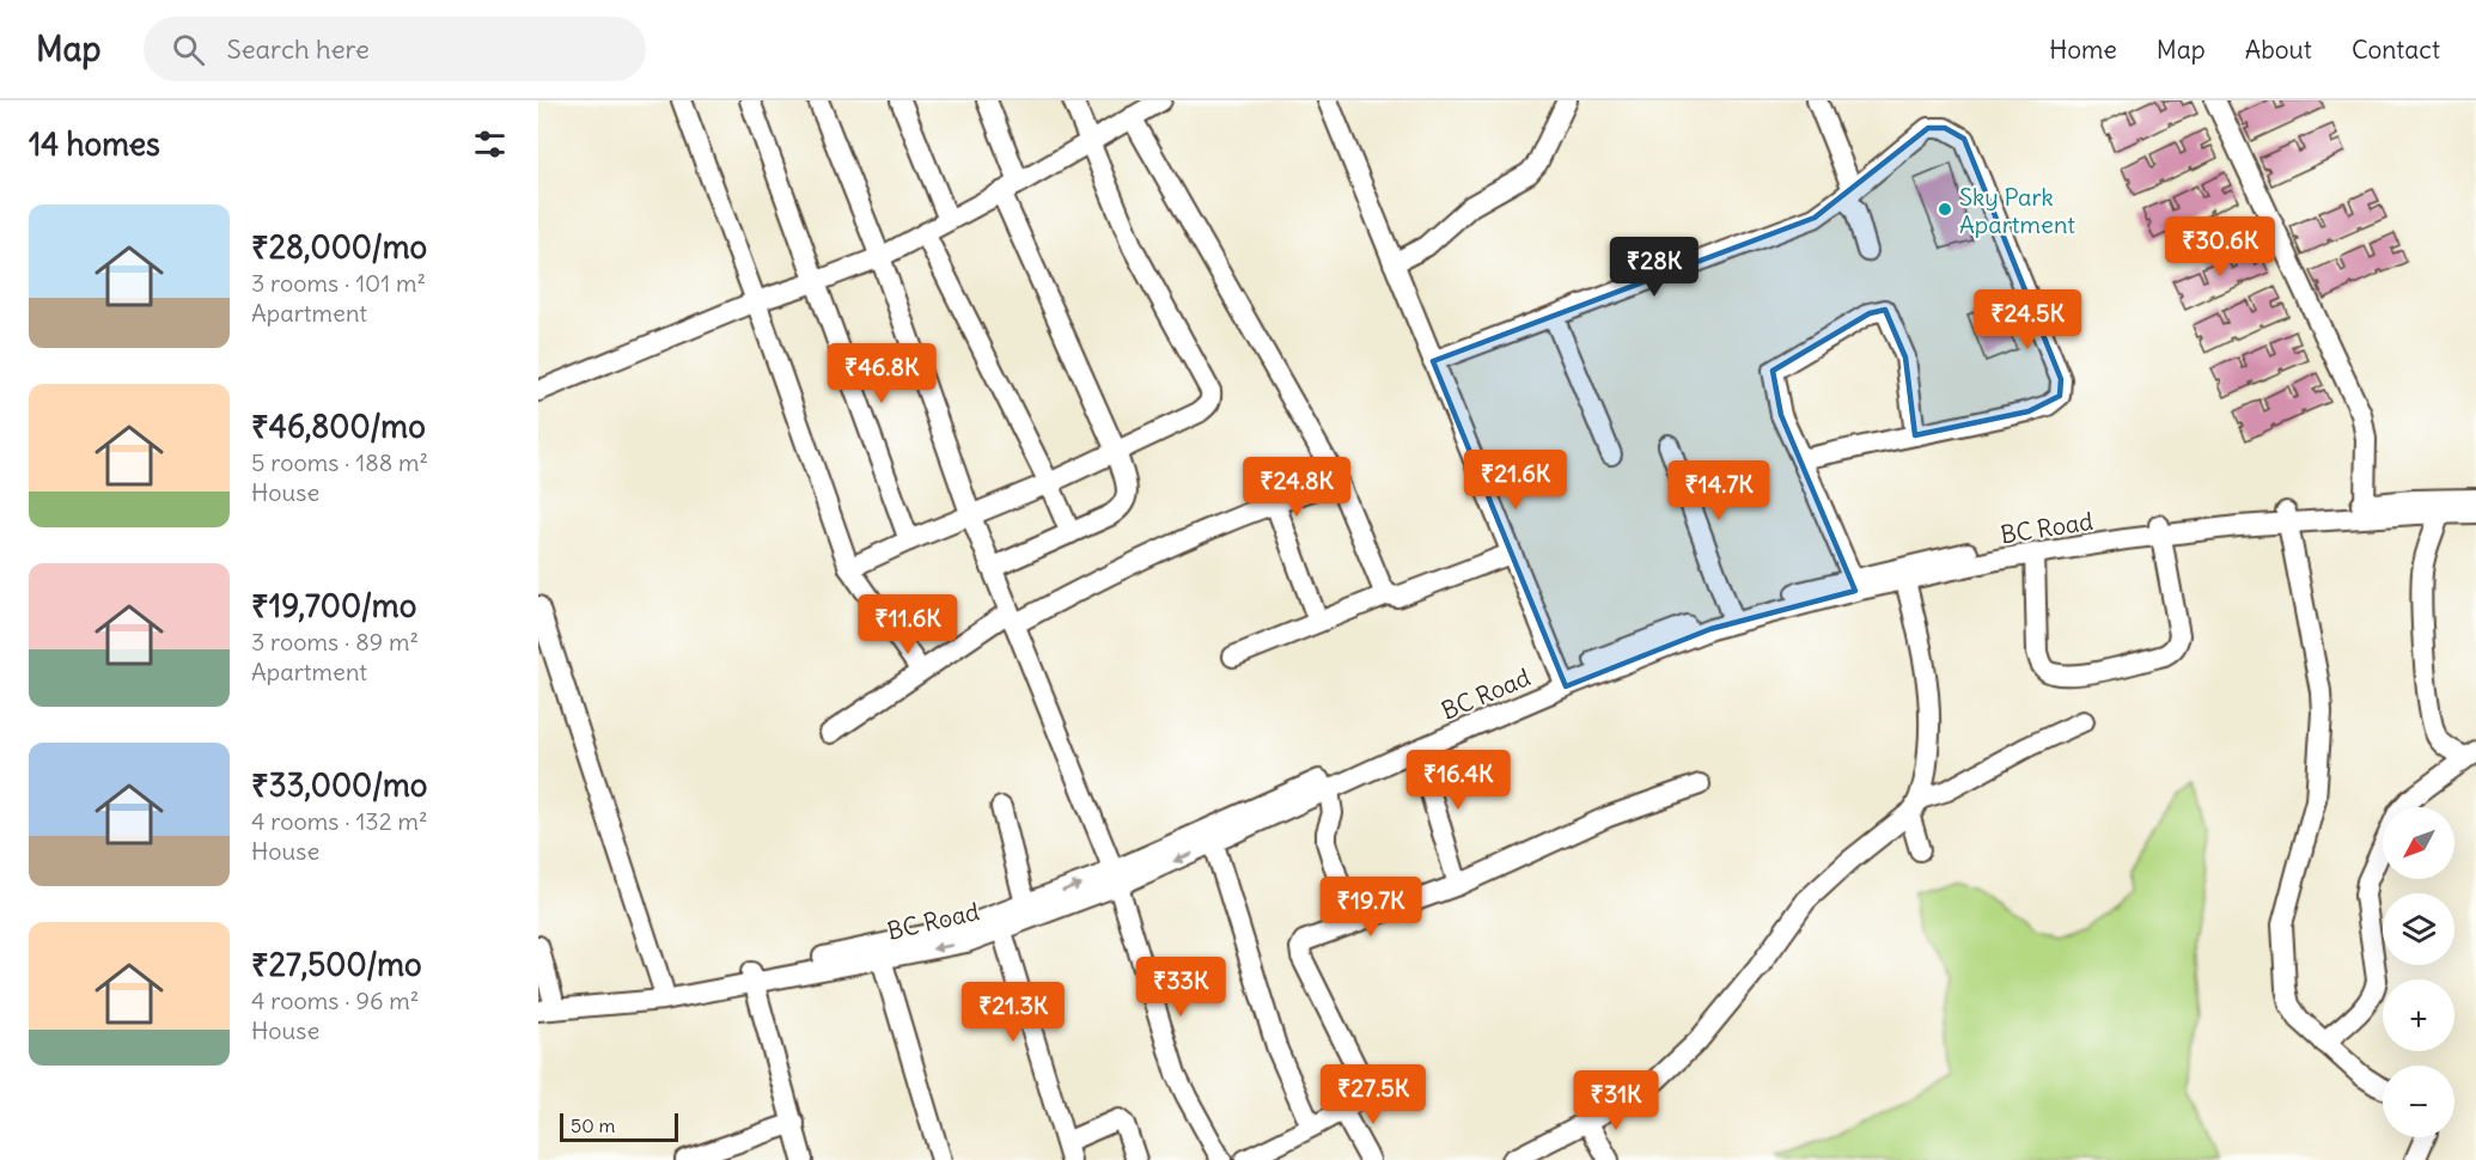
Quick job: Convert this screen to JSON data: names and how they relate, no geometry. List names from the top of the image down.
{
  "streets": {
    "street": ["BC Road"]
  },
  "places": ["Sky Park Apartment"],
  "scale_bar": "50 m",
  "north": "bottom left",
  "page": {
    "header": "Map",
    "search": "Search here",
    "nav": [
      "Home",
      "Map",
      "About",
      "Contact"
    ],
    "heading": "14 homes",
    "list": [
      {
        "name": "₹28,000/mo",
        "note": "3 rooms · 101 m² · Apartment"
      },
      {
        "name": "₹46,800/mo",
        "note": "5 rooms · 188 m² · House"
      },
      {
        "name": "₹19,700/mo",
        "note": "3 rooms · 89 m² · Apartment"
      },
      {
        "name": "₹33,000/mo",
        "note": "4 rooms · 132 m² · House"
      },
      {
        "name": "₹27,500/mo",
        "note": "4 rooms · 96 m² · House"
      }
    ],
    "price": [
      "₹30.6K",
      "₹28K",
      "₹24.5K",
      "₹46.8K",
      "₹21.6K",
      "₹24.8K",
      "₹14.7K",
      "₹11.6K",
      "₹16.4K",
      "₹19.7K",
      "₹33K",
      "₹21.3K",
      "₹27.5K",
      "₹31K"
    ],
    "map_buttons": ["+", "−"],
    "scale": "50 m"
  }
}
